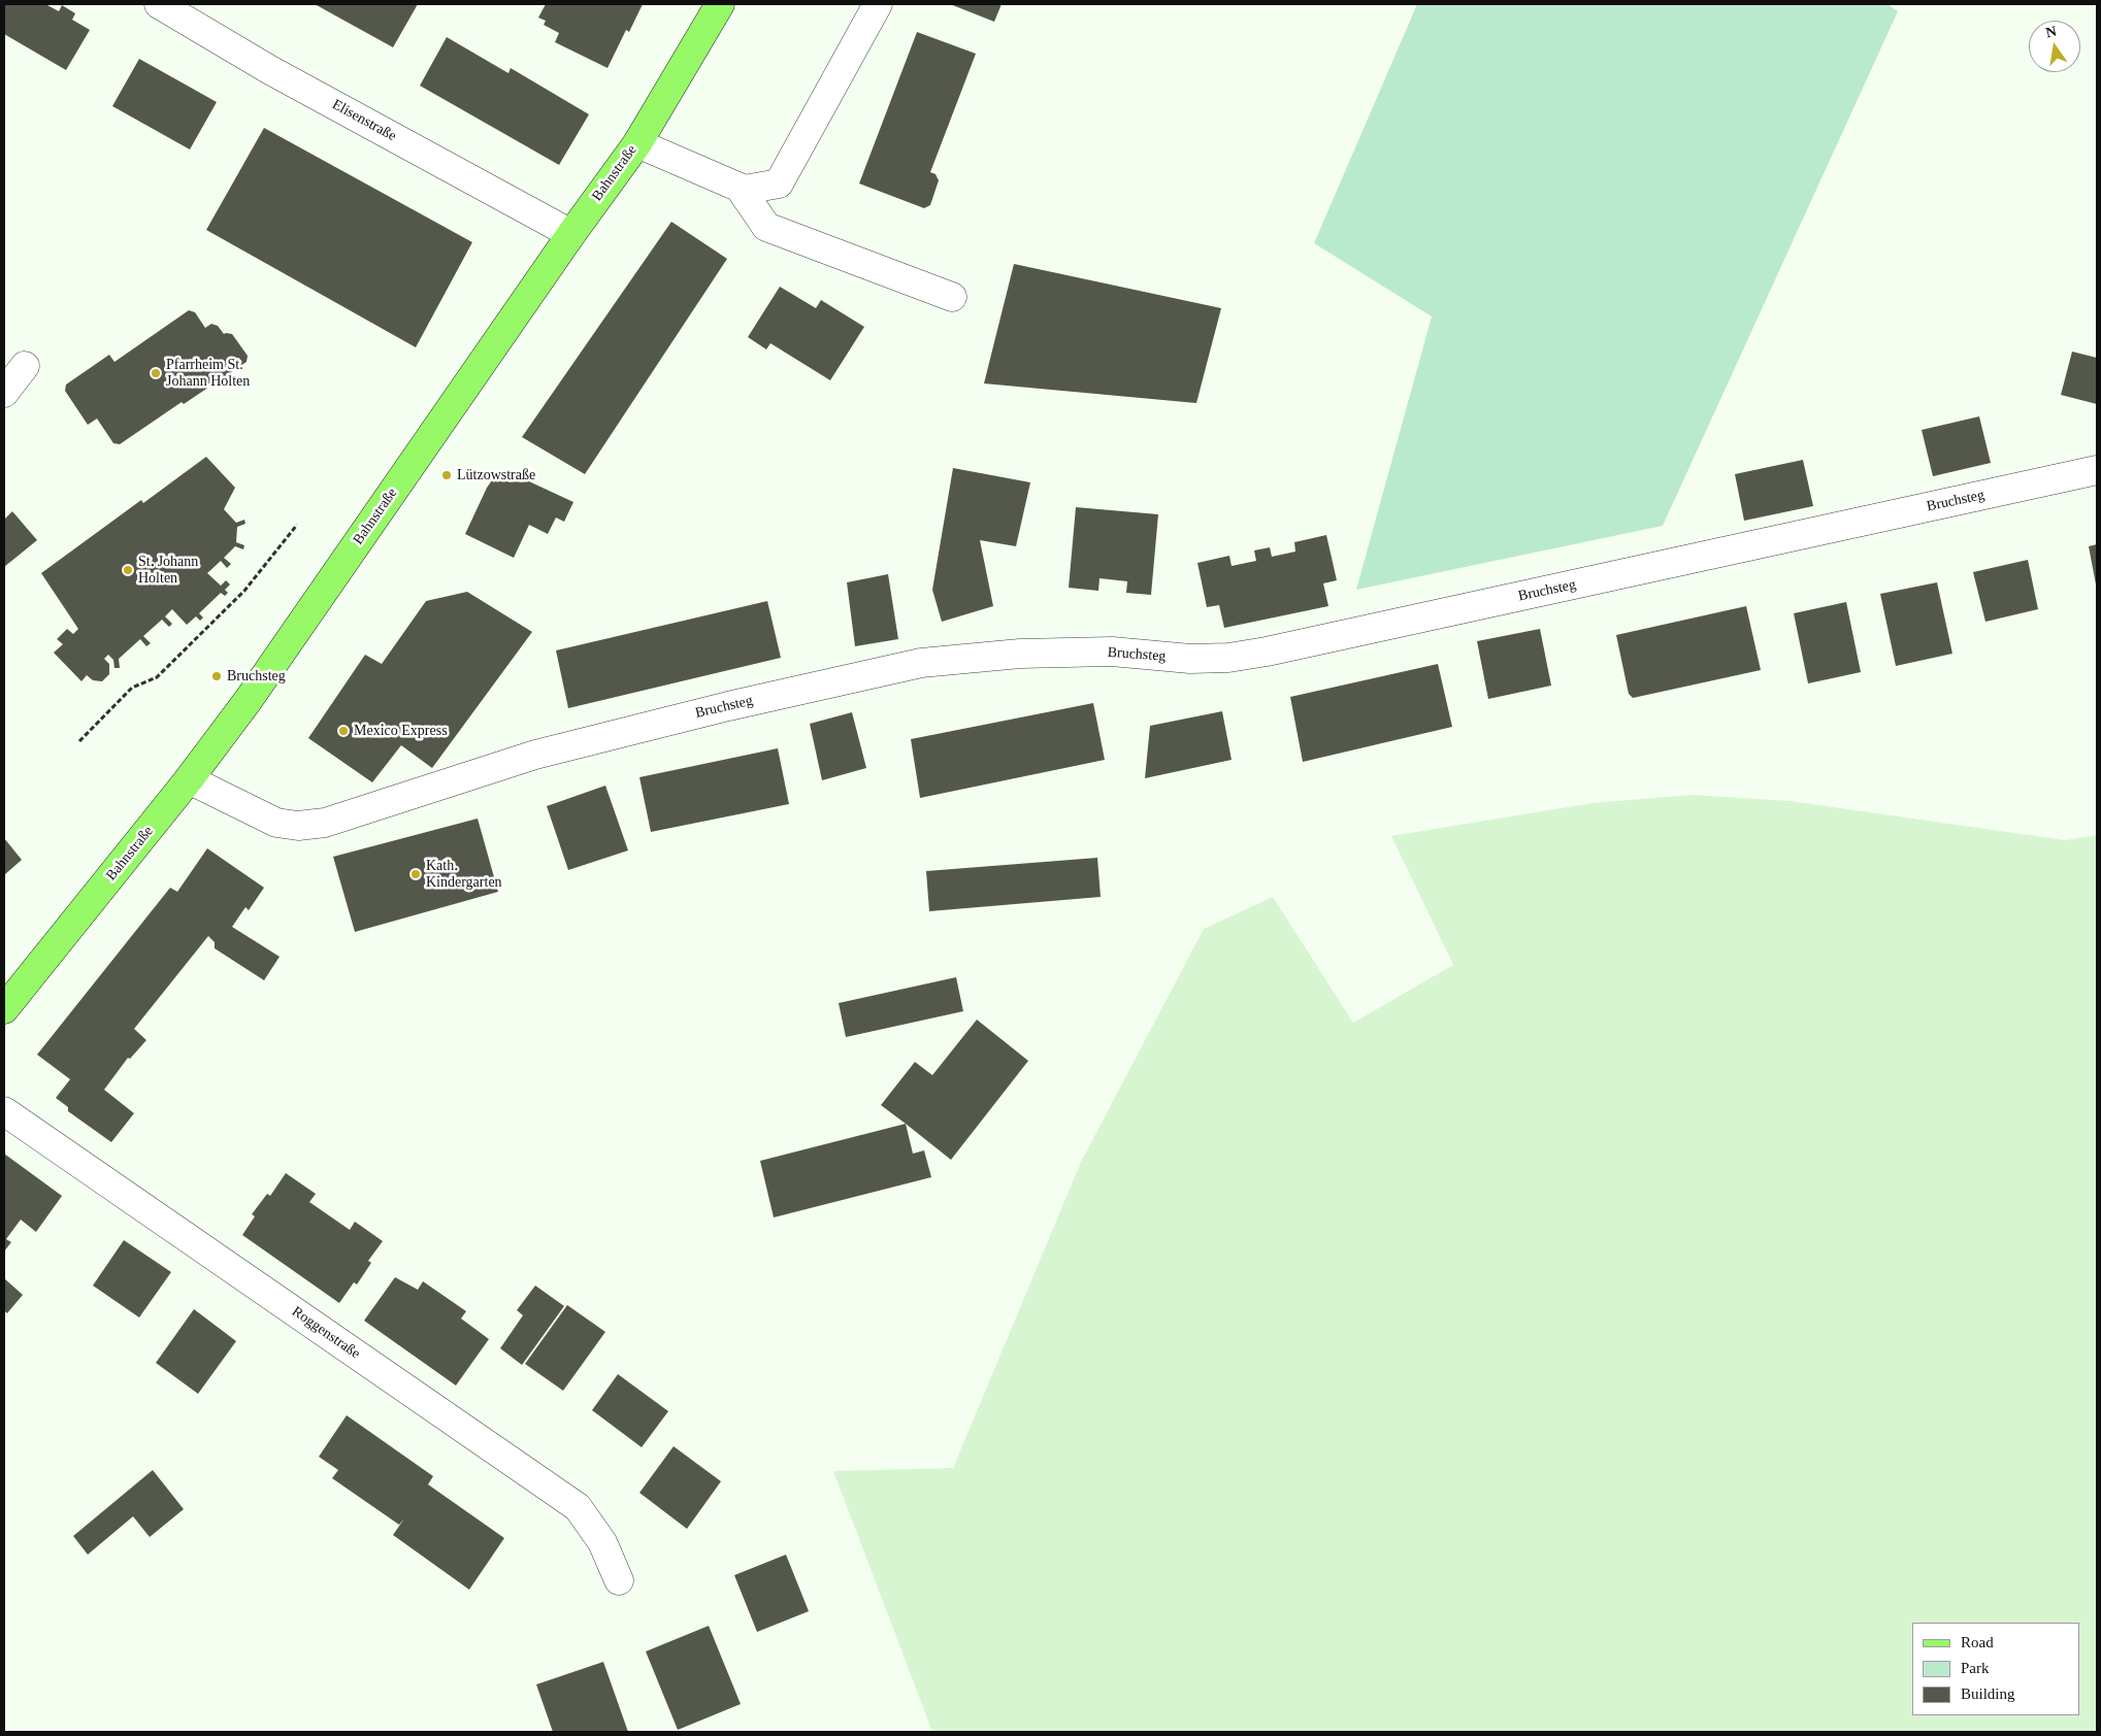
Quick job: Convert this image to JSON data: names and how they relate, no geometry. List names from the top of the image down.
{
  "streets": {
    "main road": ["Bahnstraße"],
    "street": ["Elisenstraße", "Bruchsteg", "Roggenstraße"]
  },
  "crossings": [
    ["Elisenstraße", "Bahnstraße"],
    ["Bahnstraße", "Bruchsteg"]
  ],
  "places": [
    "Pfarrheim St. Johann Holten",
    "Lützowstraße",
    "St. Johann Holten",
    "Bruchsteg",
    "Mexico Express",
    "Kath. Kindergarten"
  ],
  "legend": ["Road", "Park", "Building"],
  "north": "top"
}
